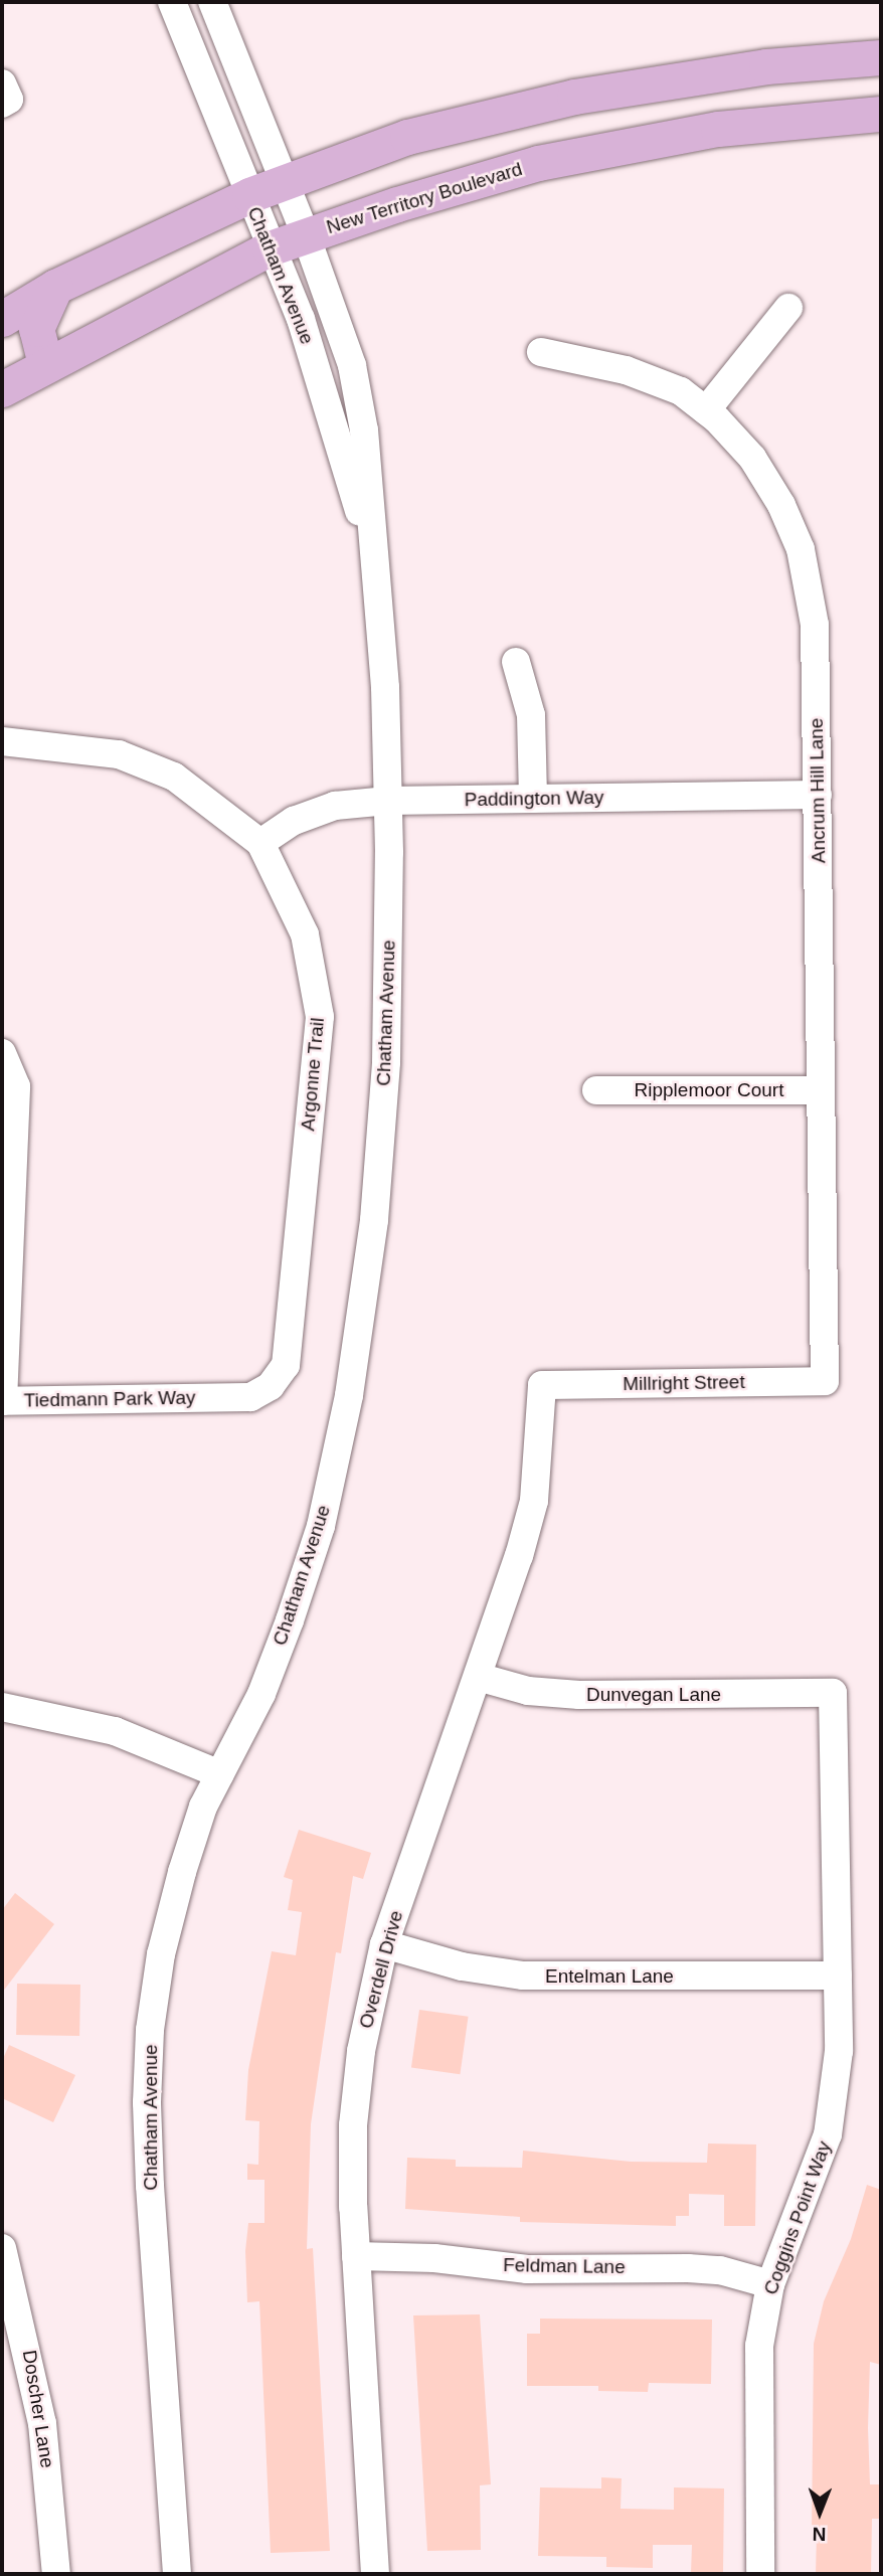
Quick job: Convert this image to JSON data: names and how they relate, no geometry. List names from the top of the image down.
{
  "streets": {
    "main road": ["New Territory Boulevard"],
    "street": [
      "Chatham Avenue",
      "Ancrum Hill Lane",
      "Paddington Way",
      "Argonne Trail",
      "Ripplemoor Court",
      "Millright Street",
      "Tiedmann Park Way",
      "Dunvegan Lane",
      "Overdell Drive",
      "Entelman Lane",
      "Coggins Point Way",
      "Feldman Lane",
      "Doscher Lane"
    ]
  },
  "crossings": [
    ["New Territory Boulevard", "Chatham Avenue"],
    ["Chatham Avenue", "Paddington Way"],
    ["Ancrum Hill Lane", "Paddington Way"],
    ["Ancrum Hill Lane", "Ripplemoor Court"],
    ["Ancrum Hill Lane", "Millright Street"],
    ["Paddington Way", "Argonne Trail"],
    ["Argonne Trail", "Tiedmann Park Way"],
    ["Millright Street", "Overdell Drive"],
    ["Dunvegan Lane", "Overdell Drive"],
    ["Dunvegan Lane", "Coggins Point Way"],
    ["Overdell Drive", "Entelman Lane"],
    ["Overdell Drive", "Feldman Lane"],
    ["Entelman Lane", "Coggins Point Way"],
    ["Coggins Point Way", "Feldman Lane"]
  ],
  "north": "bottom"
}
